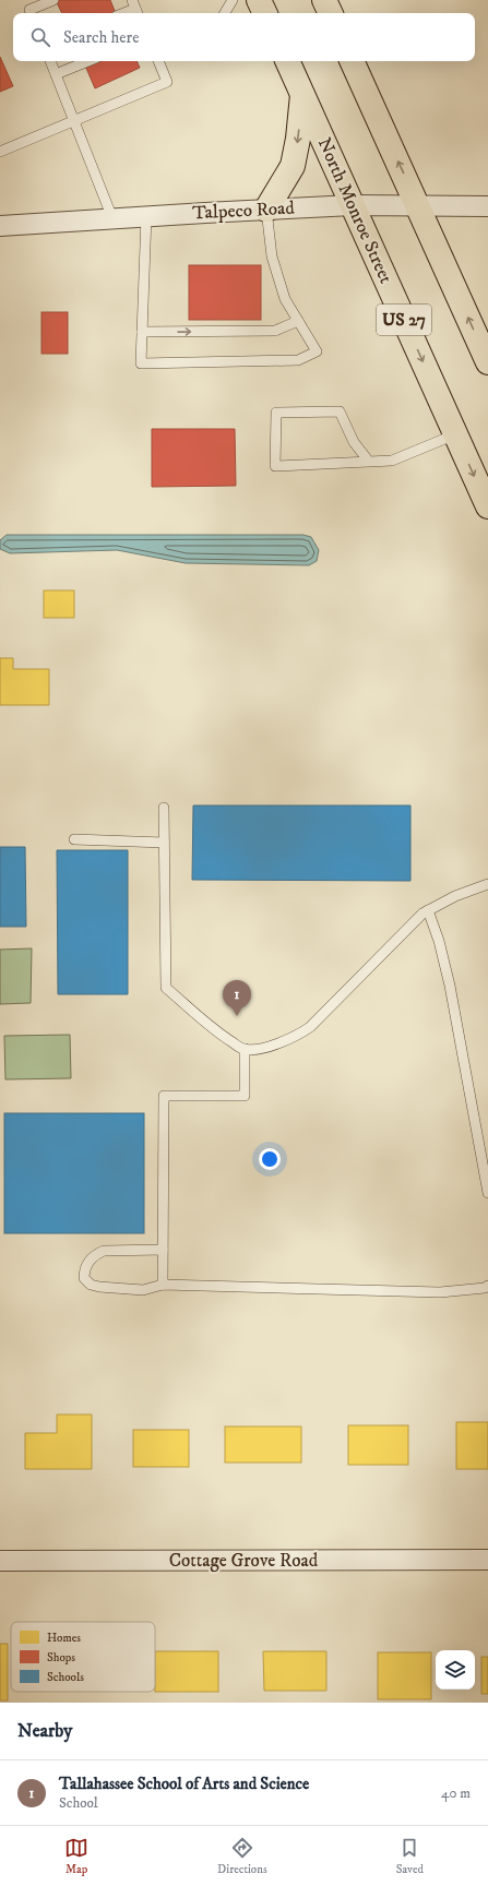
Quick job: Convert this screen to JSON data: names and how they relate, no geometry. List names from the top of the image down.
{
  "streets": {
    "highway": ["North Monroe Street", "US 27"],
    "street": ["Talpeco Road", "Cottage Grove Road"]
  },
  "crossings": [
    ["Talpeco Road", "North Monroe Street"]
  ],
  "legend": ["Homes", "Shops", "Schools"],
  "page": {
    "search": "Search here",
    "pins": "1",
    "heading": "Nearby",
    "list": [
      {
        "mark": "1",
        "name": "Tallahassee School of Arts and Science",
        "note": "School",
        "value": "40 m"
      }
    ],
    "nav": ["Map", "Directions", "Saved"]
  }
}
